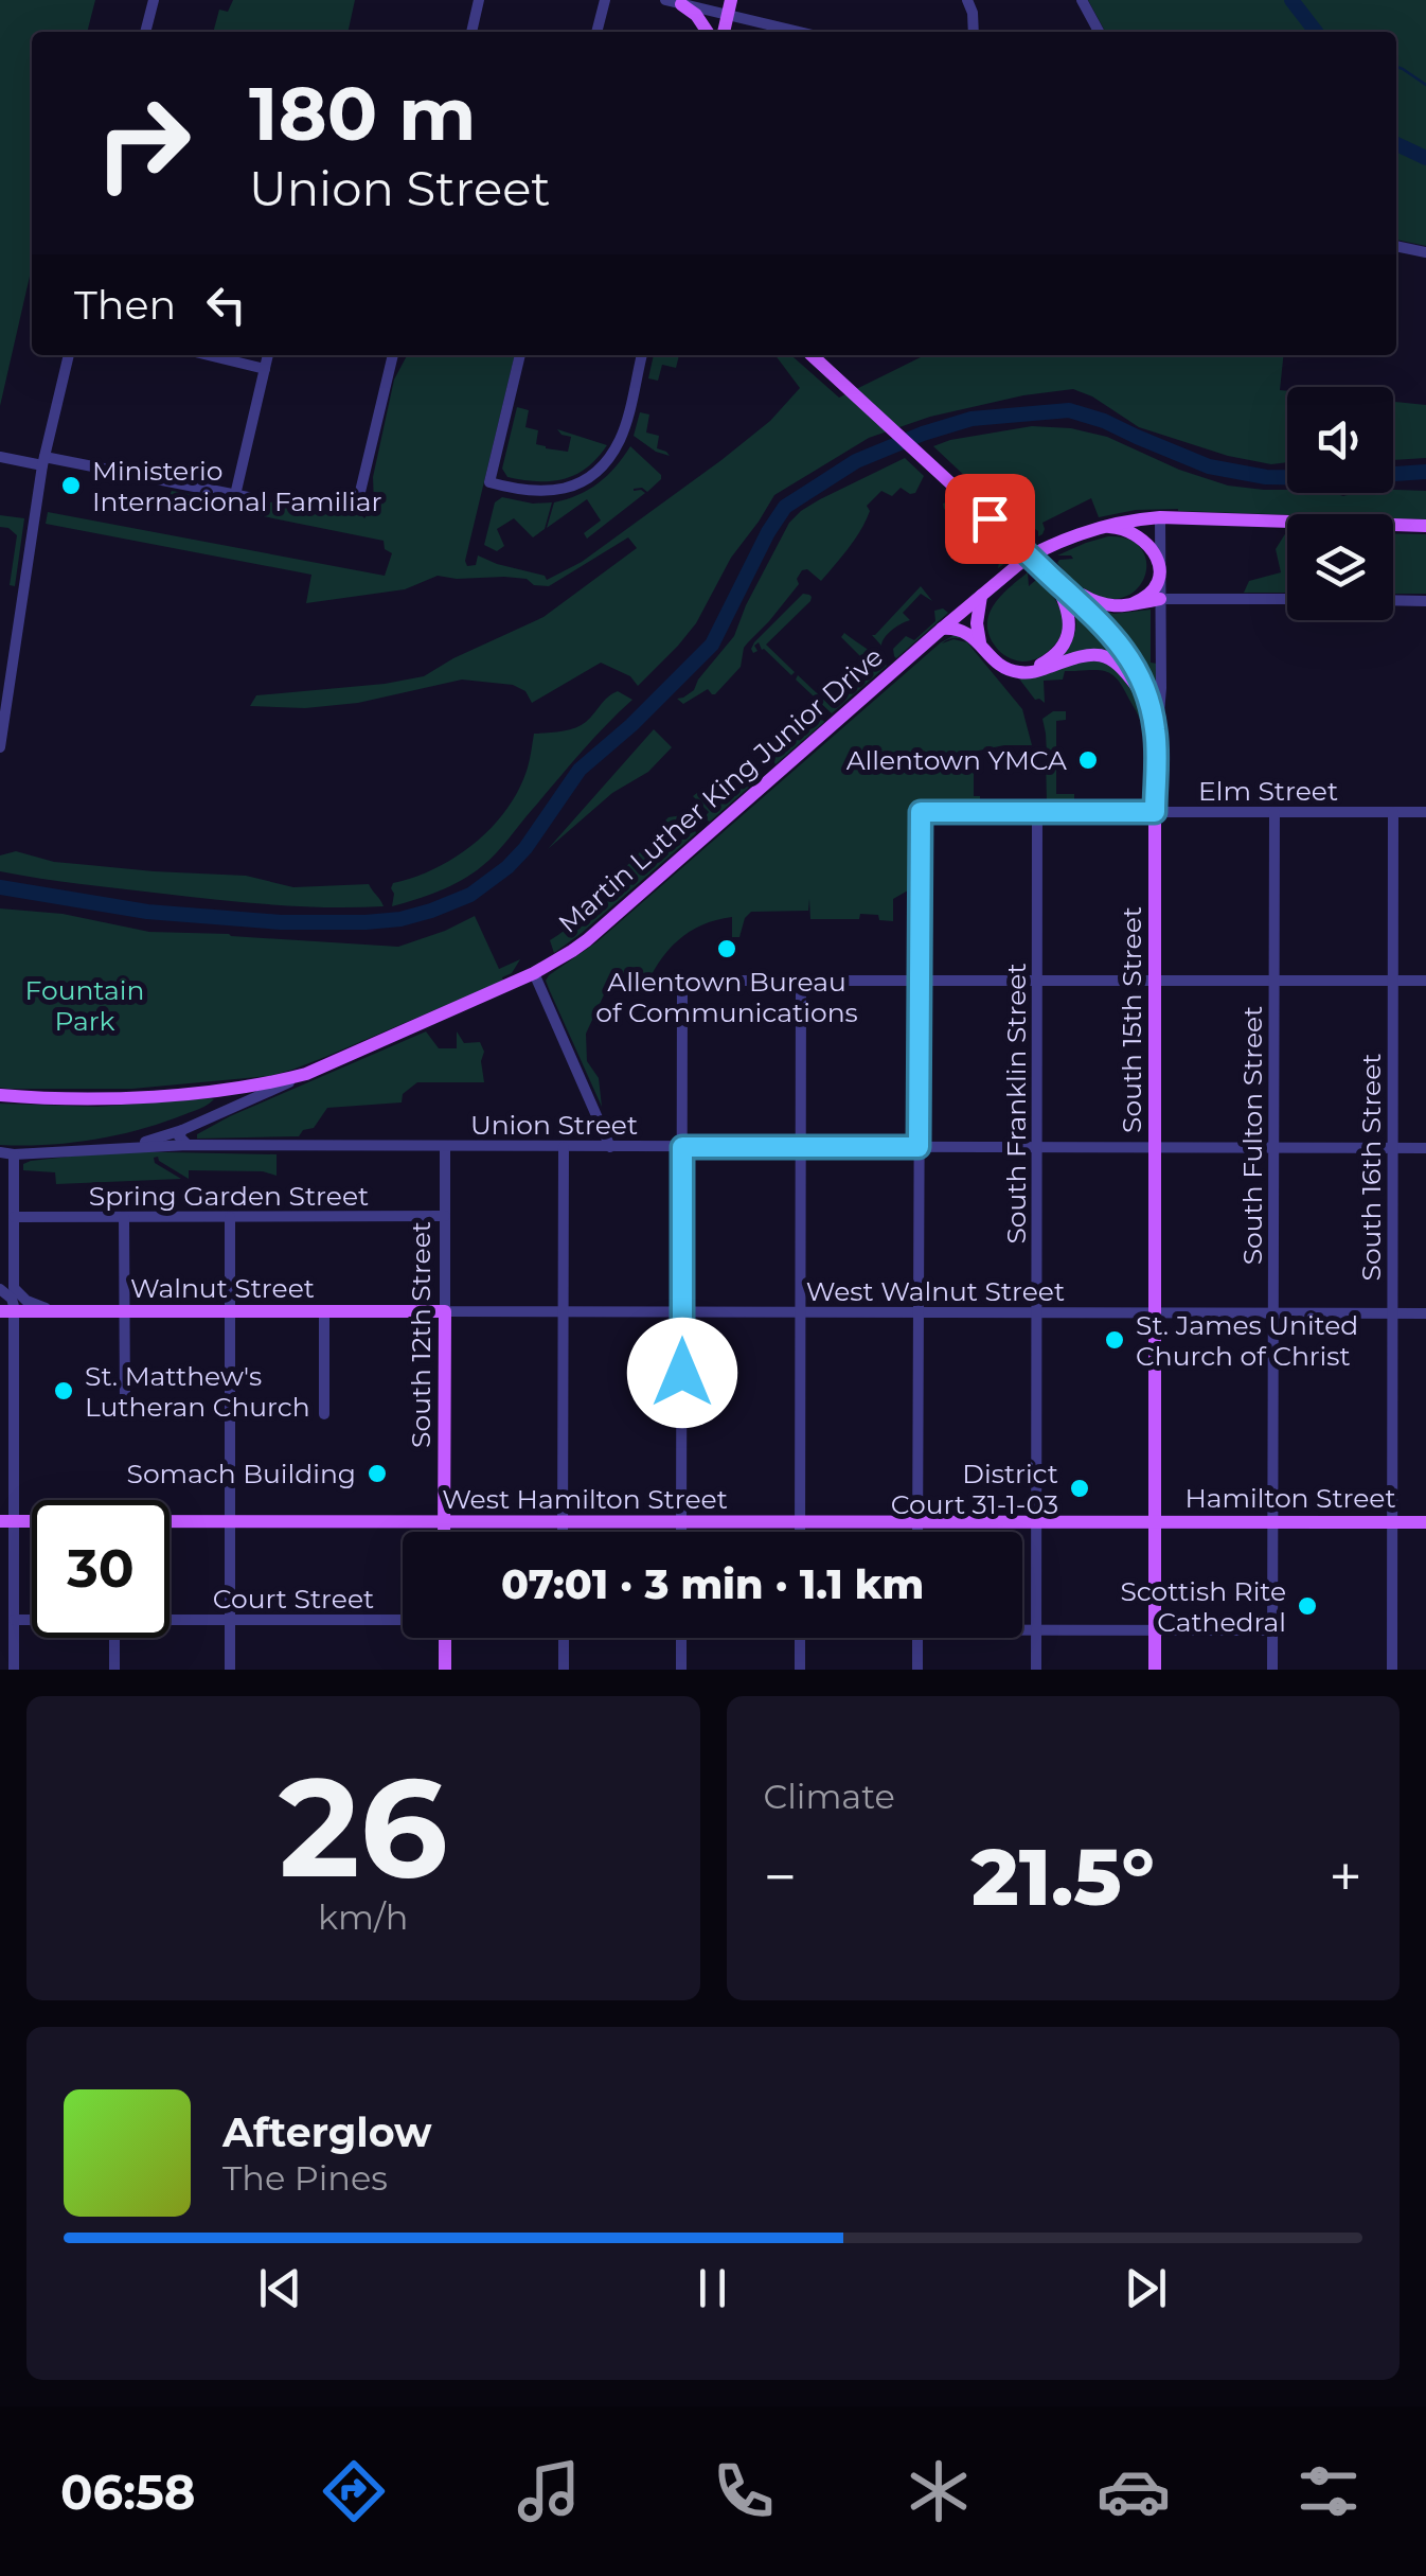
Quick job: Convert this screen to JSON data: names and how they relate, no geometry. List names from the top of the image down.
{
  "streets": {
    "main road": [
      "Martin Luther King Junior Drive",
      "South 15th Street",
      "Walnut Street",
      "South 12th Street",
      "Hamilton Street",
      "West Hamilton Street"
    ],
    "street": [
      "Elm Street",
      "South Franklin Street",
      "Union Street",
      "South Fulton Street",
      "South 16th Street",
      "Spring Garden Street",
      "West Walnut Street",
      "Court Street"
    ]
  },
  "crossings": [
    ["Elm Street", "South 15th Street"],
    ["Elm Street", "South Franklin Street"],
    ["Elm Street", "South Fulton Street"],
    ["Elm Street", "South 16th Street"],
    ["South 15th Street", "Union Street"],
    ["South 15th Street", "West Walnut Street"],
    ["South 15th Street", "Hamilton Street"],
    ["South 15th Street", "West Hamilton Street"],
    ["South Franklin Street", "Union Street"],
    ["South Franklin Street", "West Walnut Street"],
    ["South Franklin Street", "West Hamilton Street"],
    ["Union Street", "South Fulton Street"],
    ["Union Street", "South 16th Street"],
    ["Union Street", "South 12th Street"],
    ["South Fulton Street", "West Walnut Street"],
    ["South Fulton Street", "Hamilton Street"],
    ["South 16th Street", "West Walnut Street"],
    ["South 16th Street", "Hamilton Street"],
    ["Spring Garden Street", "South 12th Street"],
    ["Walnut Street", "West Walnut Street"],
    ["Walnut Street", "South 12th Street"],
    ["West Walnut Street", "South 12th Street"],
    ["South 12th Street", "West Hamilton Street"],
    ["Hamilton Street", "West Hamilton Street"]
  ],
  "parks": ["Fountain Park"],
  "places": [
    "Ministerio Internacional Familiar",
    "Allentown YMCA",
    "Allentown Bureau of Communications",
    "St. James United Church of Christ",
    "St. Matthew's Lutheran Church",
    "Somach Building",
    "District Court 31-1-03",
    "Scottish Rite Cathedral"
  ],
  "page": {
    "turn": ["180 m", "Union Street"],
    "then": "Then",
    "limit": "30",
    "trip": "07:01 · 3 min · 1.1 km",
    "tile": [
      ["26", "km/h"],
      "Climate"
    ],
    "heat": ["−", "21.5°", "+"],
    "song": ["Afterglow", "The Pines"],
    "tabs": "06:58"
  }
}
